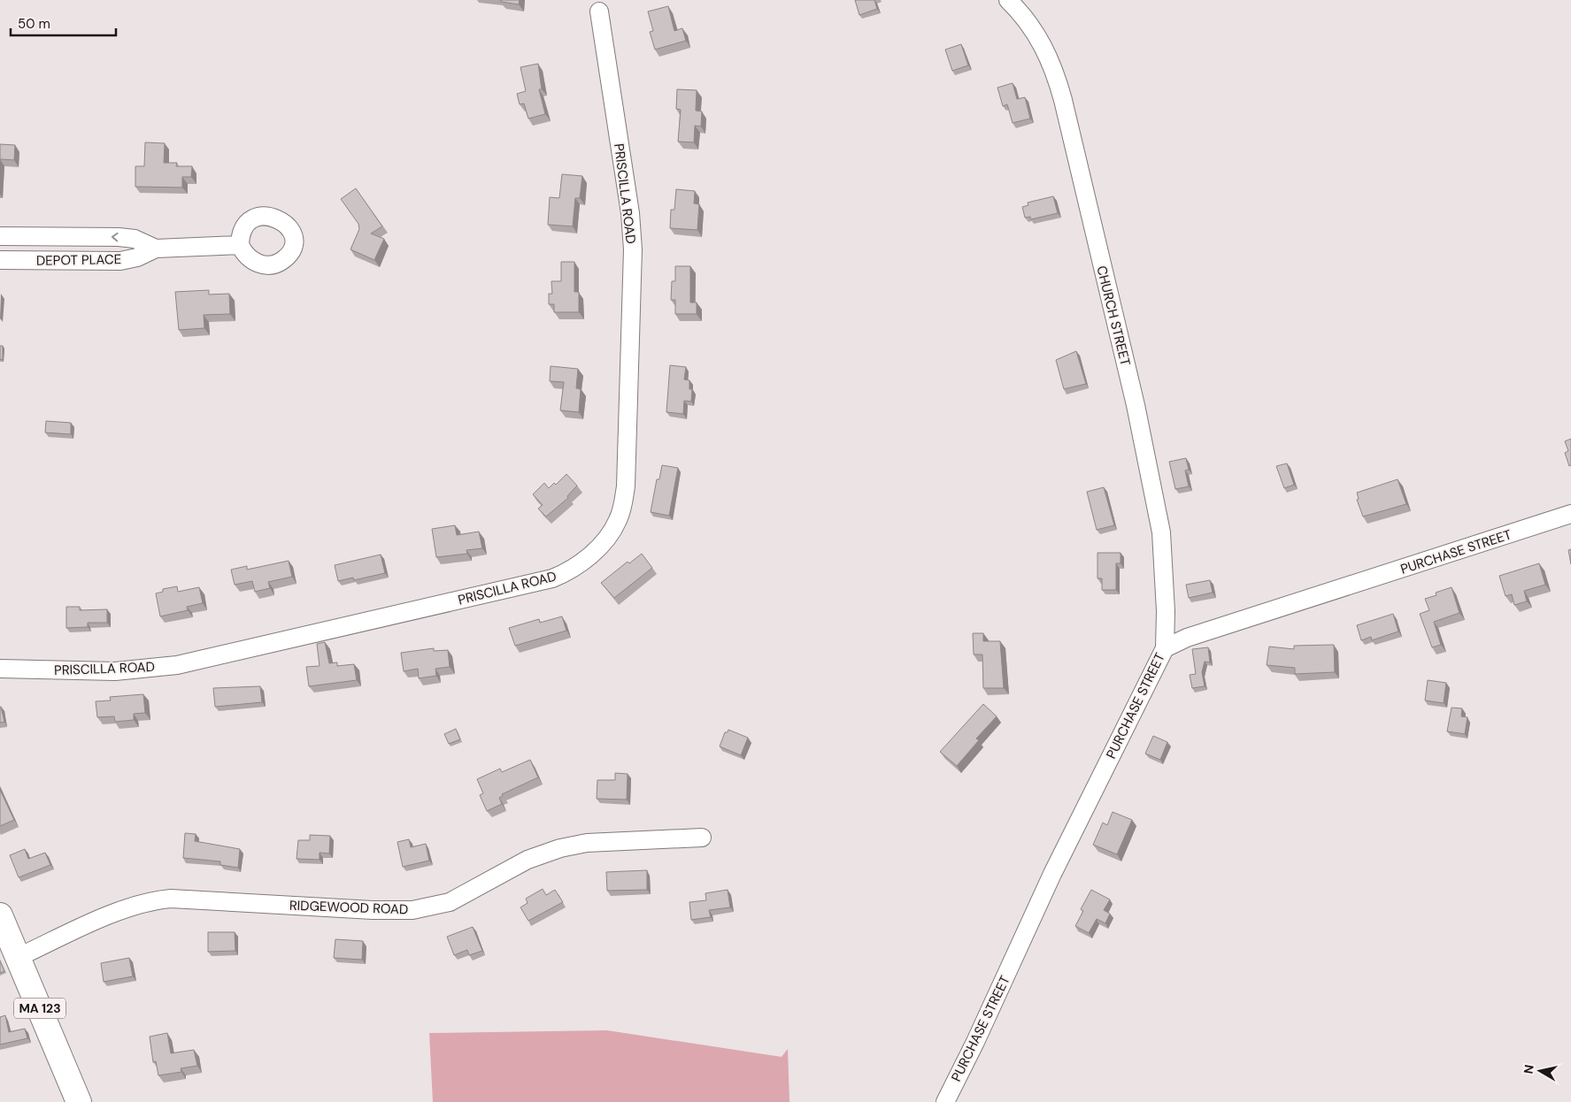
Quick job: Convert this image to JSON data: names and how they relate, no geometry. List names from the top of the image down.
{
  "streets": {
    "highway": ["MA 123"],
    "street": [
      "PRISCILLA ROAD",
      "DEPOT PLACE",
      "CHURCH STREET",
      "PURCHASE STREET",
      "RIDGEWOOD ROAD"
    ]
  },
  "crossings": [
    ["CHURCH STREET", "PURCHASE STREET"],
    ["RIDGEWOOD ROAD", "MA 123"]
  ],
  "scale_bar": "50 m",
  "north": "left"
}
